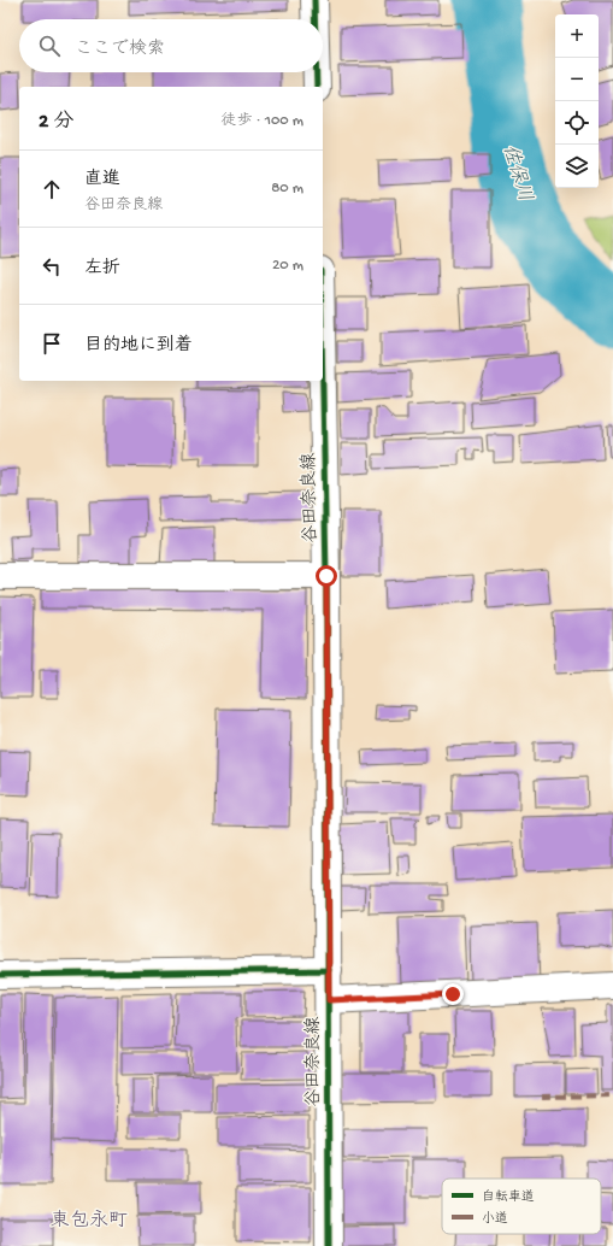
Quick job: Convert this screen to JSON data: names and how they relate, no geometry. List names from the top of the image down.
{
  "streets": {
    "main road": ["谷田奈良線"]
  },
  "districts": ["東包永町"],
  "water": ["佐保川"],
  "legend": ["自転車道", "小道"],
  "page": {
    "map_buttons": ["+", "−"],
    "search": "ここで検索",
    "heading": ["2 分", "徒歩 · 100 m"],
    "list": [
      ["直進", "谷田奈良線", "80 m"],
      ["左折", "20 m"],
      "目的地に到着"
    ]
  }
}
